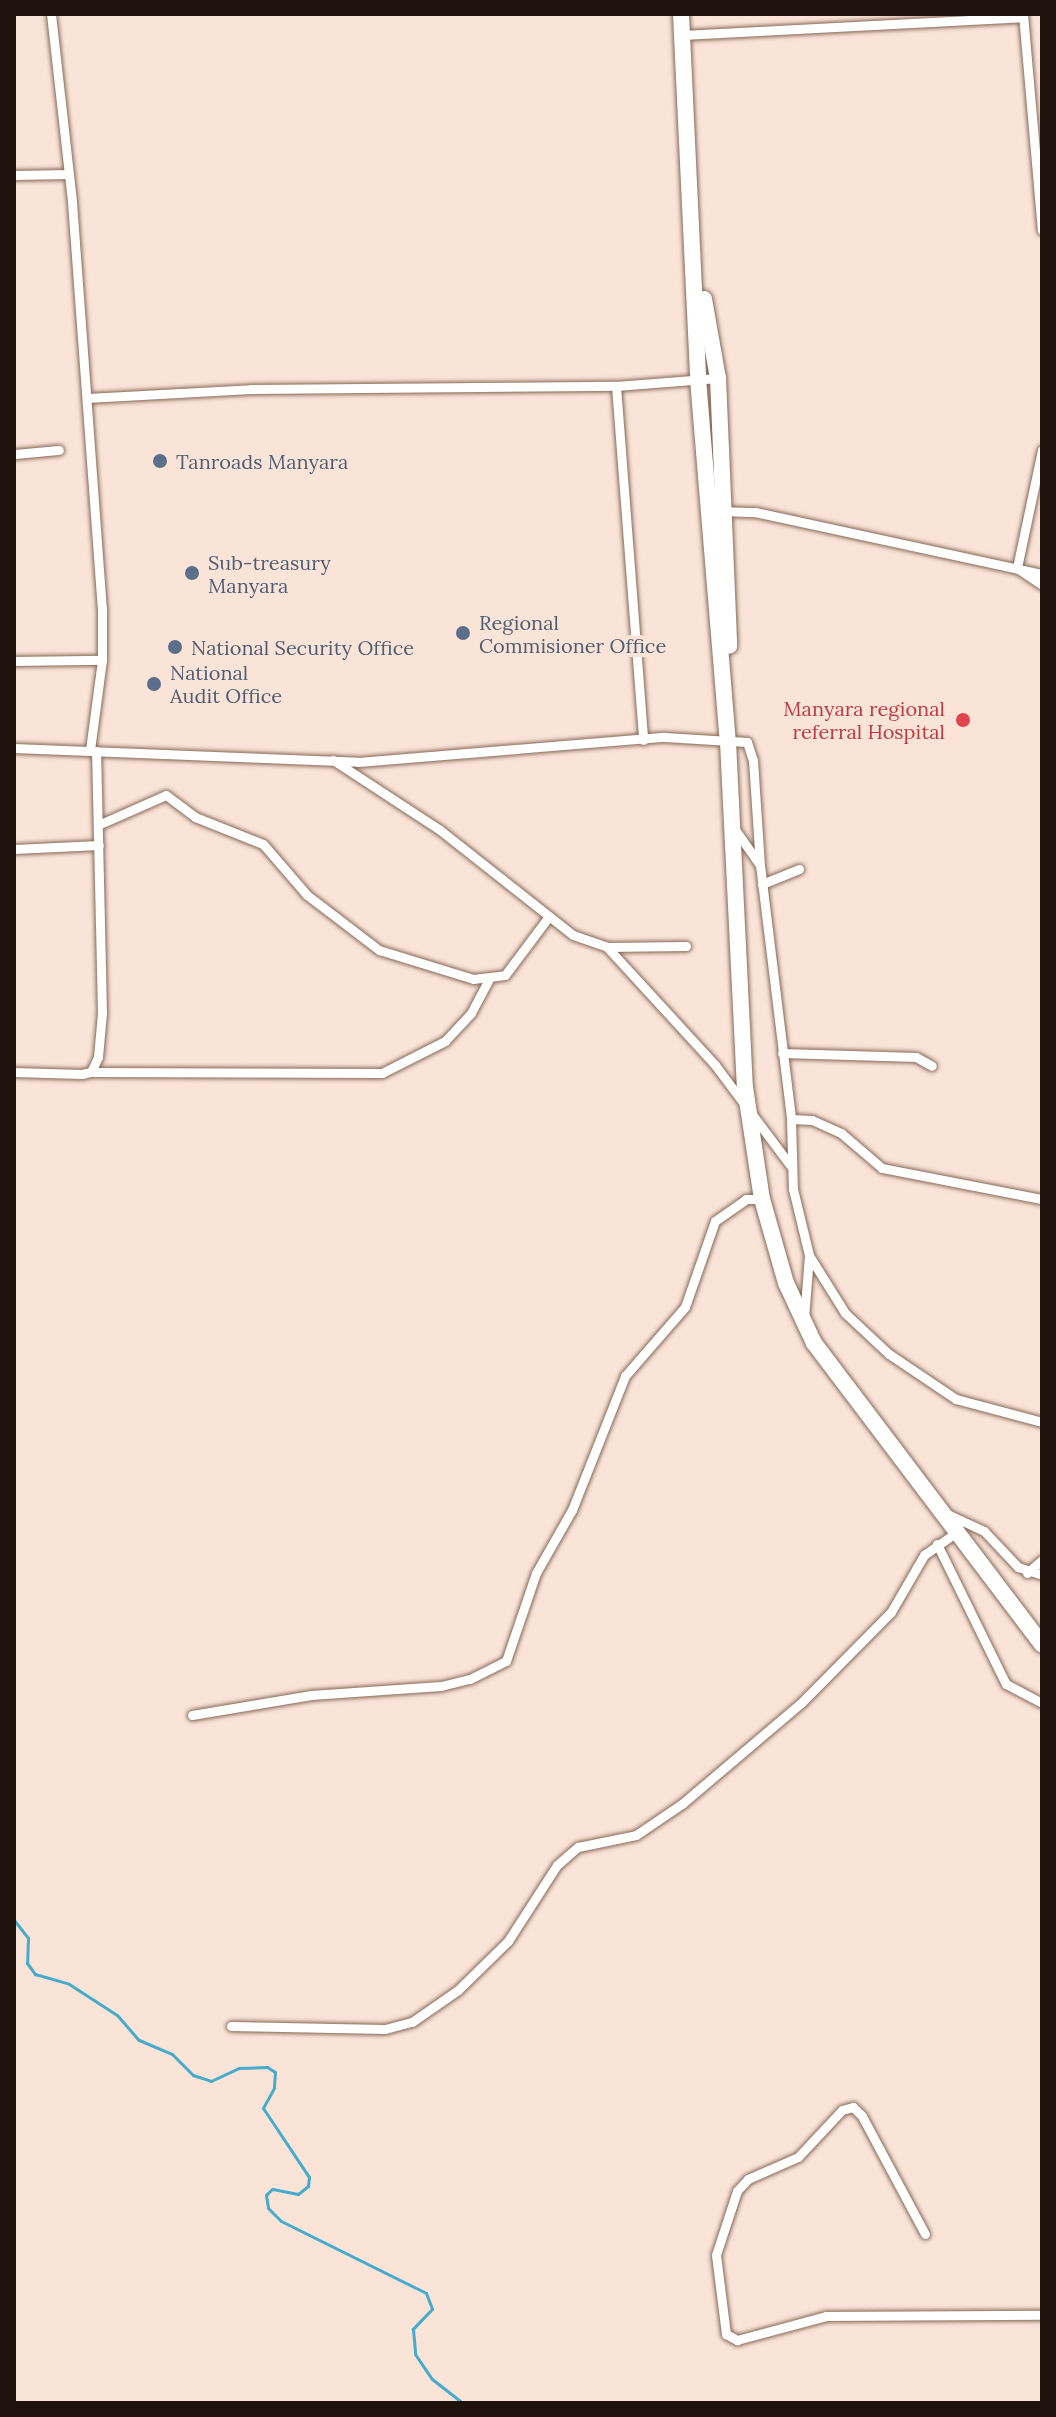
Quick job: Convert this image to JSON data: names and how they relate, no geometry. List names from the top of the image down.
{
  "places": [
    "Tanroads Manyara",
    "Sub-treasury Manyara",
    "Regional Commisioner Office",
    "National Security Office",
    "National Audit Office",
    "Manyara regional referral Hospital"
  ]
}
